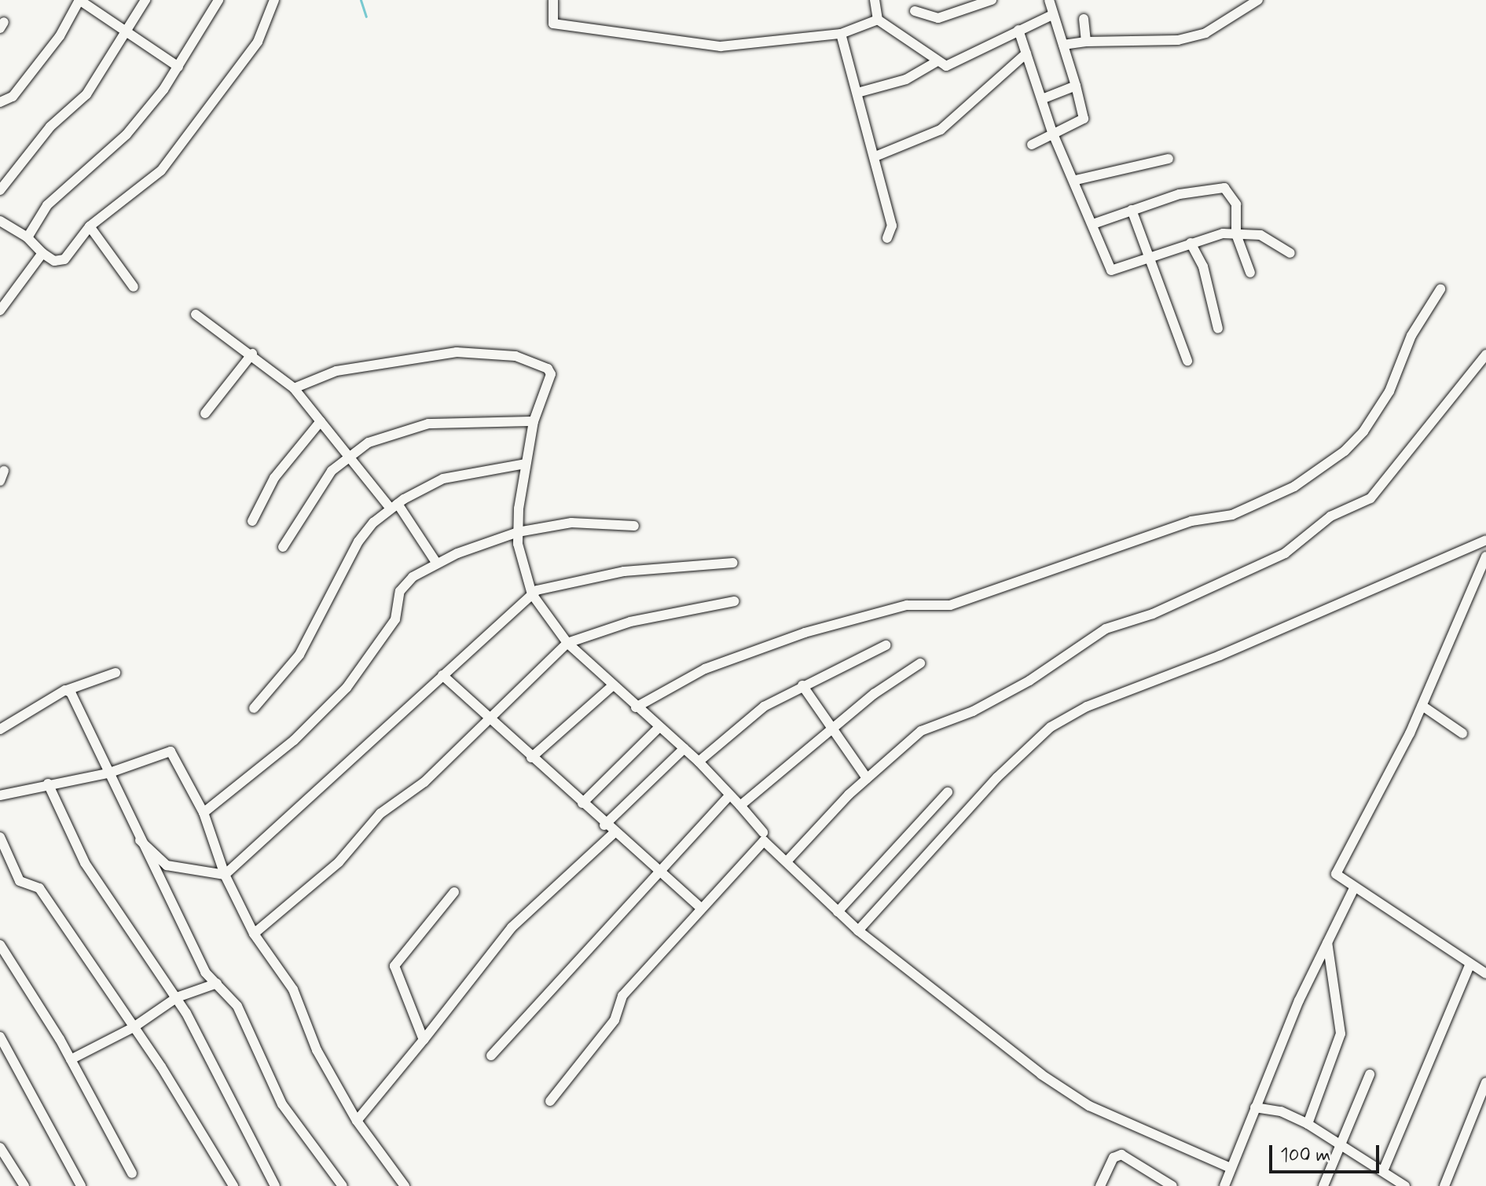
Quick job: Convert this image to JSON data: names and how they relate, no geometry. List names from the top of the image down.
{
  "scale_bar": "100 m"
}
